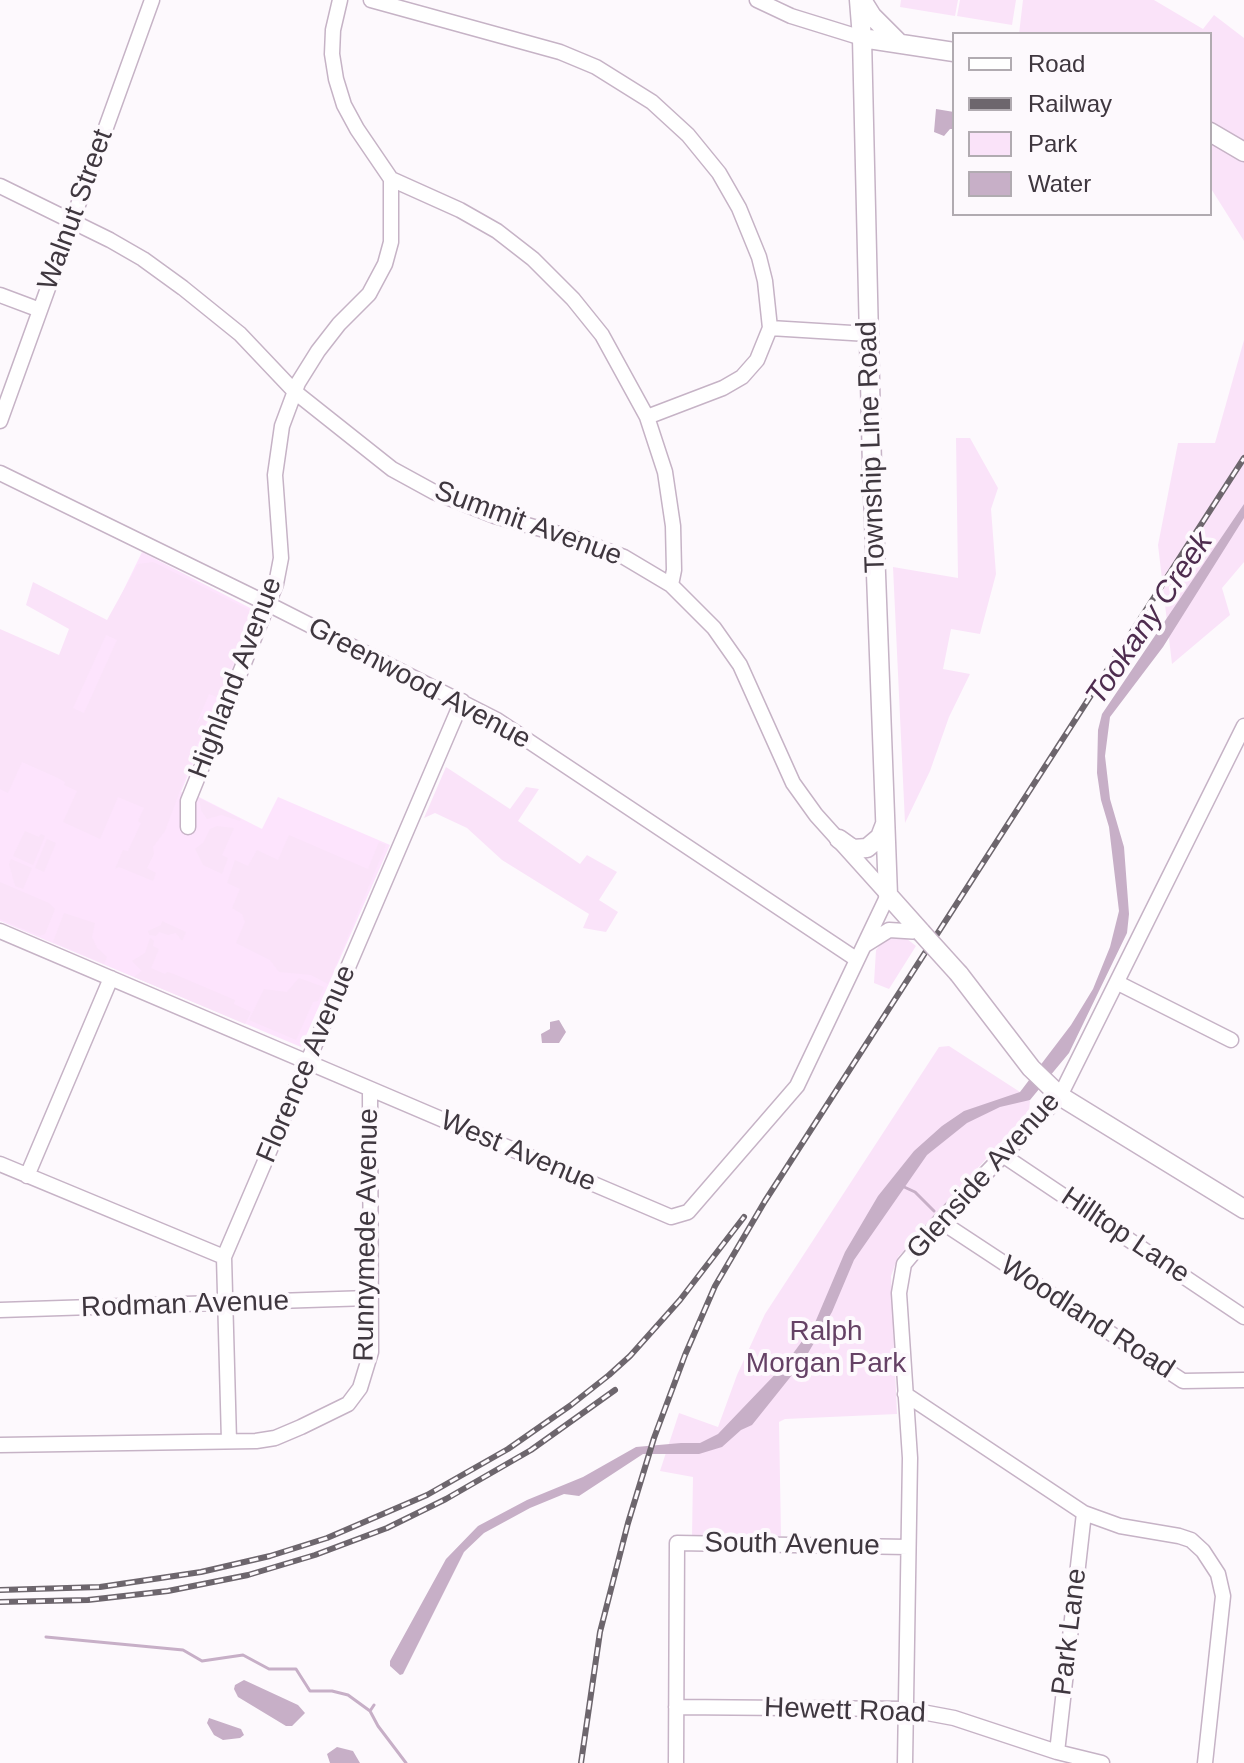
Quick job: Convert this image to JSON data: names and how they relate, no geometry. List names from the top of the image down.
{
  "streets": {
    "main road": ["Township Line Road"],
    "street": [
      "Walnut Street",
      "Summit Avenue",
      "Highland Avenue",
      "Greenwood Avenue",
      "Florence Avenue",
      "West Avenue",
      "Glenside Avenue",
      "Runnymede Avenue",
      "Hilltop Lane",
      "Rodman Avenue",
      "Woodland Road",
      "South Avenue",
      "Park Lane",
      "Hewett Road"
    ]
  },
  "crossings": [
    ["Walnut Street", "Summit Avenue"],
    ["Township Line Road", "Summit Avenue"],
    ["Township Line Road", "West Avenue"],
    ["Summit Avenue", "Highland Avenue"],
    ["Summit Avenue", "West Avenue"],
    ["Highland Avenue", "Greenwood Avenue"],
    ["Greenwood Avenue", "Florence Avenue"],
    ["Greenwood Avenue", "West Avenue"],
    ["Florence Avenue", "West Avenue"],
    ["Florence Avenue", "Runnymede Avenue"],
    ["Florence Avenue", "Rodman Avenue"],
    ["West Avenue", "Runnymede Avenue"],
    ["Glenside Avenue", "Hilltop Lane"],
    ["Glenside Avenue", "Woodland Road"],
    ["Glenside Avenue", "South Avenue"],
    ["Glenside Avenue", "Hewett Road"],
    ["Runnymede Avenue", "Rodman Avenue"],
    ["South Avenue", "Hewett Road"],
    ["Park Lane", "Hewett Road"]
  ],
  "water": ["Tookany Creek"],
  "parks": ["Ralph Morgan Park"],
  "legend": [
    "Road",
    "Railway",
    "Park",
    "Water"
  ]
}
